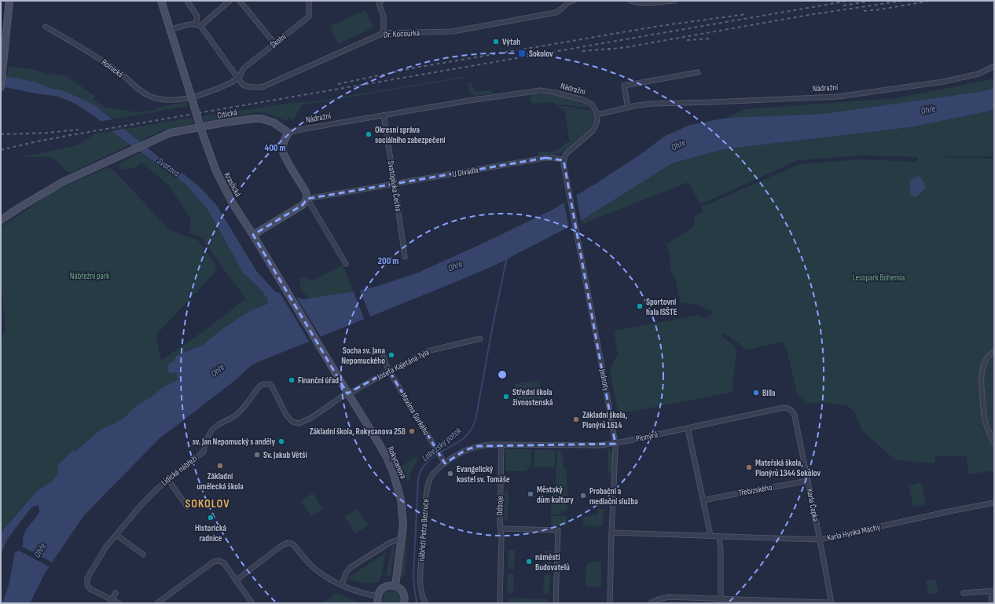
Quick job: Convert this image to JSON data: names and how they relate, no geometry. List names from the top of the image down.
{
  "streets": {
    "street": [
      "Dr. Kocourka",
      "Školní",
      "Rolnická",
      "Nádražní",
      "Citická",
      "U Divadla",
      "Kraslická",
      "Svatopluka Čecha",
      "Josefa Kajetána Tyla",
      "Jednoty",
      "Maxima Gorkého",
      "Pionýrů",
      "Rokycanova",
      "Lidické nábřeží",
      "Třebízského",
      "Karla Čapka",
      "Odboje",
      "nábřeží Petra Bezruče",
      "Karla Hynka Máchy"
    ]
  },
  "crossings": [
    ["Dr. Kocourka", "Školní"],
    ["Dr. Kocourka", "Rolnická"],
    ["Školní", "Rolnická"],
    ["Nádražní", "Citická"],
    ["Nádražní", "Svatopluka Čecha"],
    ["U Divadla", "Svatopluka Čecha"],
    ["U Divadla", "Jednoty"],
    ["Kraslická", "Rokycanova"],
    ["Josefa Kajetána Tyla", "Maxima Gorkého"],
    ["Josefa Kajetána Tyla", "Rokycanova"],
    ["Josefa Kajetána Tyla", "Lidické nábřeží"],
    ["Jednoty", "Pionýrů"],
    ["Jednoty", "Karla Hynka Máchy"],
    ["Maxima Gorkého", "nábřeží Petra Bezruče"],
    ["Pionýrů", "Karla Čapka"],
    ["Pionýrů", "Odboje"],
    ["Pionýrů", "nábřeží Petra Bezruče"],
    ["Třebízského", "Karla Čapka"],
    ["Karla Čapka", "Karla Hynka Máchy"],
    ["Odboje", "nábřeží Petra Bezruče"]
  ],
  "districts": ["SOKOLOV"],
  "water": ["Ohře", "Svatava", "Lobezský potok"],
  "parks": ["Nábřežní park", "Lesopark Bohemia"],
  "places": {
    "other": [
      "Výtah",
      "Okresní správa sociálního zabezpečení",
      "Sportovní hala ISŠTE",
      "Socha sv. Jana Nepomuckého",
      "Finanční úřad",
      "Billa",
      "Střední škola živnostenská",
      "Základní škola, Pionýrů 1614",
      "Základní škola, Rokycanova 258",
      "sv. Jan Nepomucký s anděly",
      "Sv. Jakub Větší",
      "Základní umělecká škola",
      "Mateřská škola, Pionýrů 1344 Sokolov",
      "Evangelický kostel sv. Tomáše",
      "Městský dům kultury",
      "Probační a mediační služba",
      "Historická radnice",
      "náměstí Budovatelů"
    ],
    "transit": ["Sokolov"]
  },
  "rings": ["400 m", "200 m"]
}
